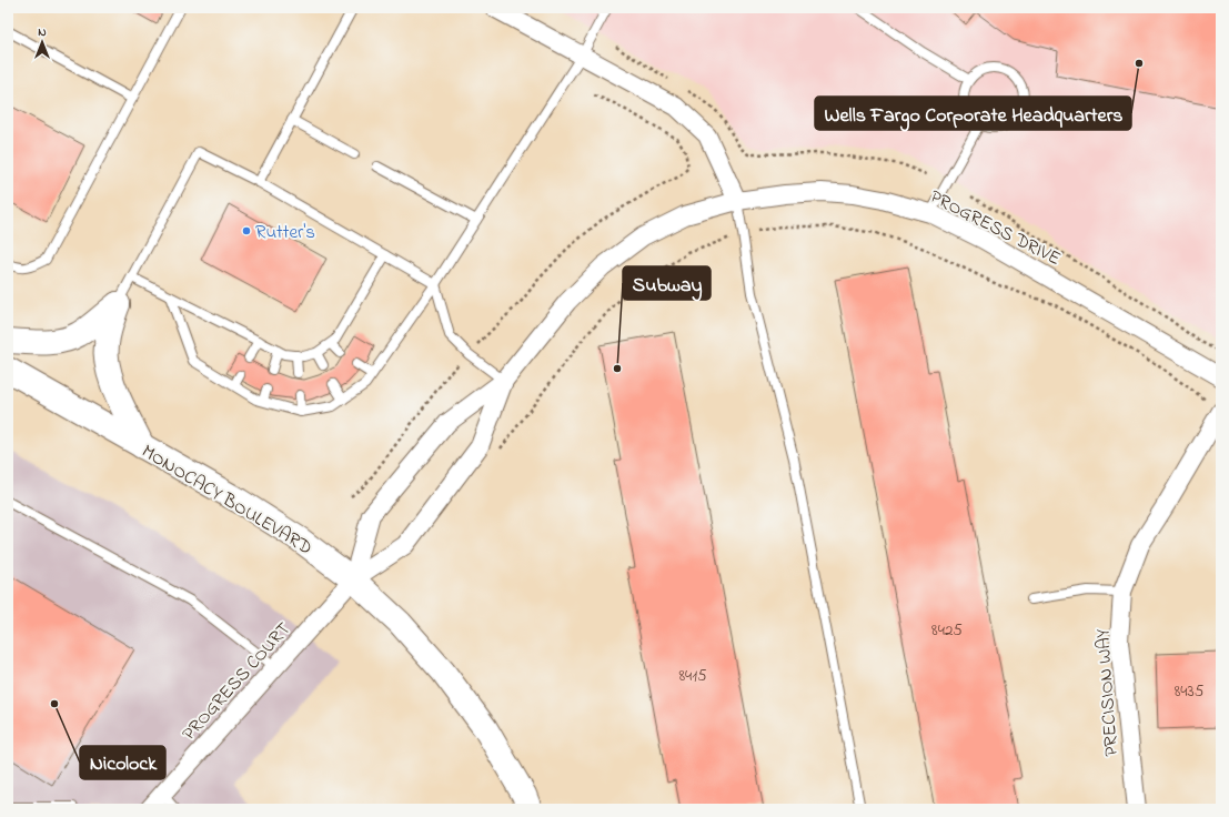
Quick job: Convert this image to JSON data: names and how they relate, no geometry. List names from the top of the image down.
{
  "streets": {
    "main road": ["MONOCACY BOULEVARD"],
    "street": ["PROGRESS DRIVE", "PROGRESS COURT", "PRECISION WAY"]
  },
  "crossings": [
    ["PROGRESS DRIVE", "MONOCACY BOULEVARD"],
    ["PROGRESS DRIVE", "PROGRESS COURT"],
    ["MONOCACY BOULEVARD", "PROGRESS COURT"]
  ],
  "places": [
    "Wells Fargo Corporate Headquarters",
    "Rutter's",
    "Subway",
    "Nicolock"
  ],
  "house_numbers": ["8425", "8415", "8435"],
  "north": "top"
}
